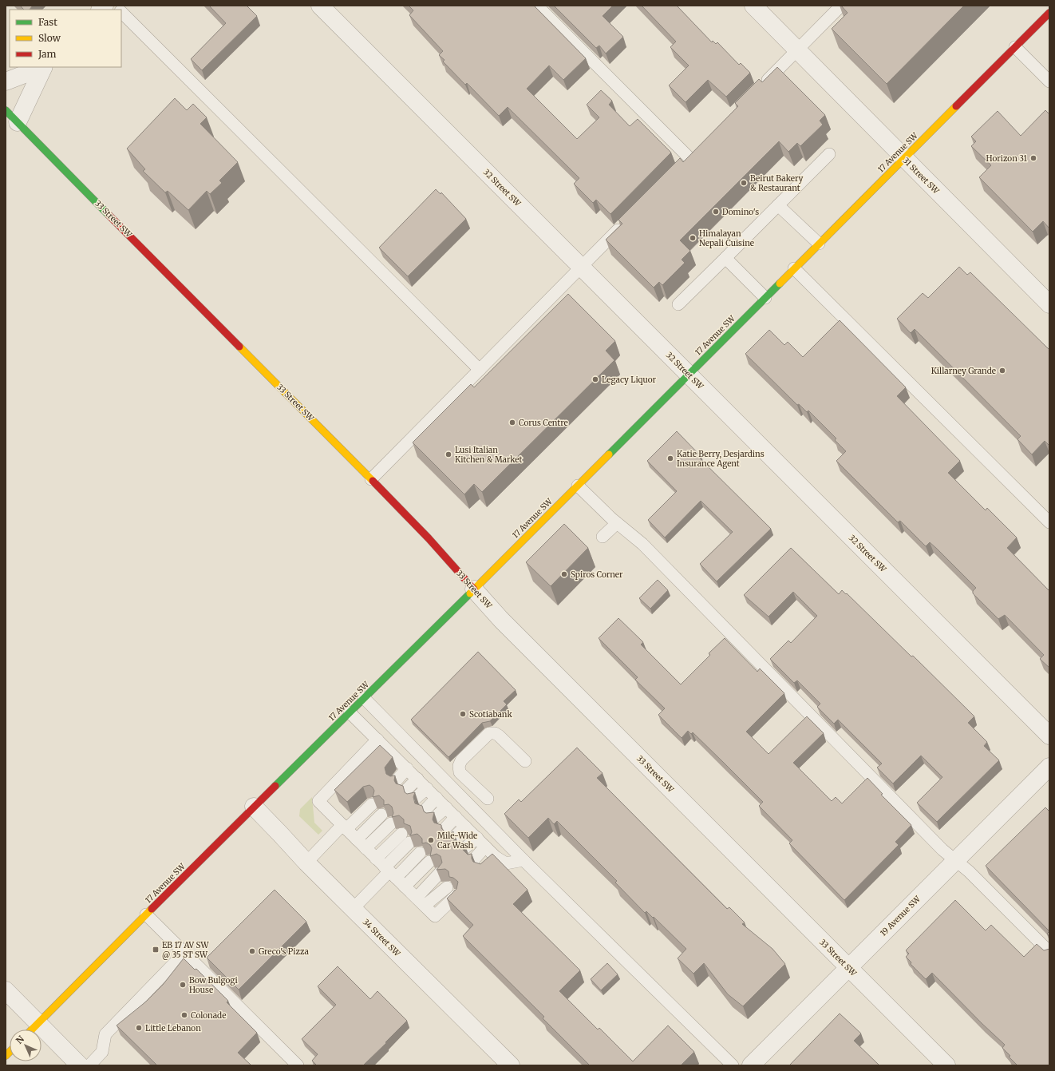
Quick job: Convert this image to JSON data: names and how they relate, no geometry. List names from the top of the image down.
{
  "streets": {
    "main road": ["17 Avenue SW", "33 Street SW"],
    "street": [
      "31 Street SW",
      "32 Street SW",
      "19 Avenue SW",
      "34 Street SW"
    ]
  },
  "crossings": [
    ["17 Avenue SW", "31 Street SW"],
    ["17 Avenue SW", "32 Street SW"],
    ["17 Avenue SW", "33 Street SW"],
    ["17 Avenue SW", "34 Street SW"],
    ["33 Street SW", "19 Avenue SW"]
  ],
  "places": {
    "other": [
      "Horizon 31",
      "Beirut Bakery & Restaurant",
      "Domino's",
      "Himalayan Nepali Cuisine",
      "Killarney Grande",
      "Legacy Liquor",
      "Corus Centre",
      "Lusi Italian Kitchen & Market",
      "Katie Berry, Desjardins Insurance Agent",
      "Spiros Corner",
      "Scotiabank",
      "Mile-Wide Car Wash",
      "Greco's Pizza",
      "Bow Bulgogi House",
      "Colonade",
      "Little Lebanon"
    ],
    "transit": ["EB 17 AV SW @ 35 ST SW"]
  },
  "legend": ["Fast", "Slow", "Jam"],
  "north": "top left"
}
